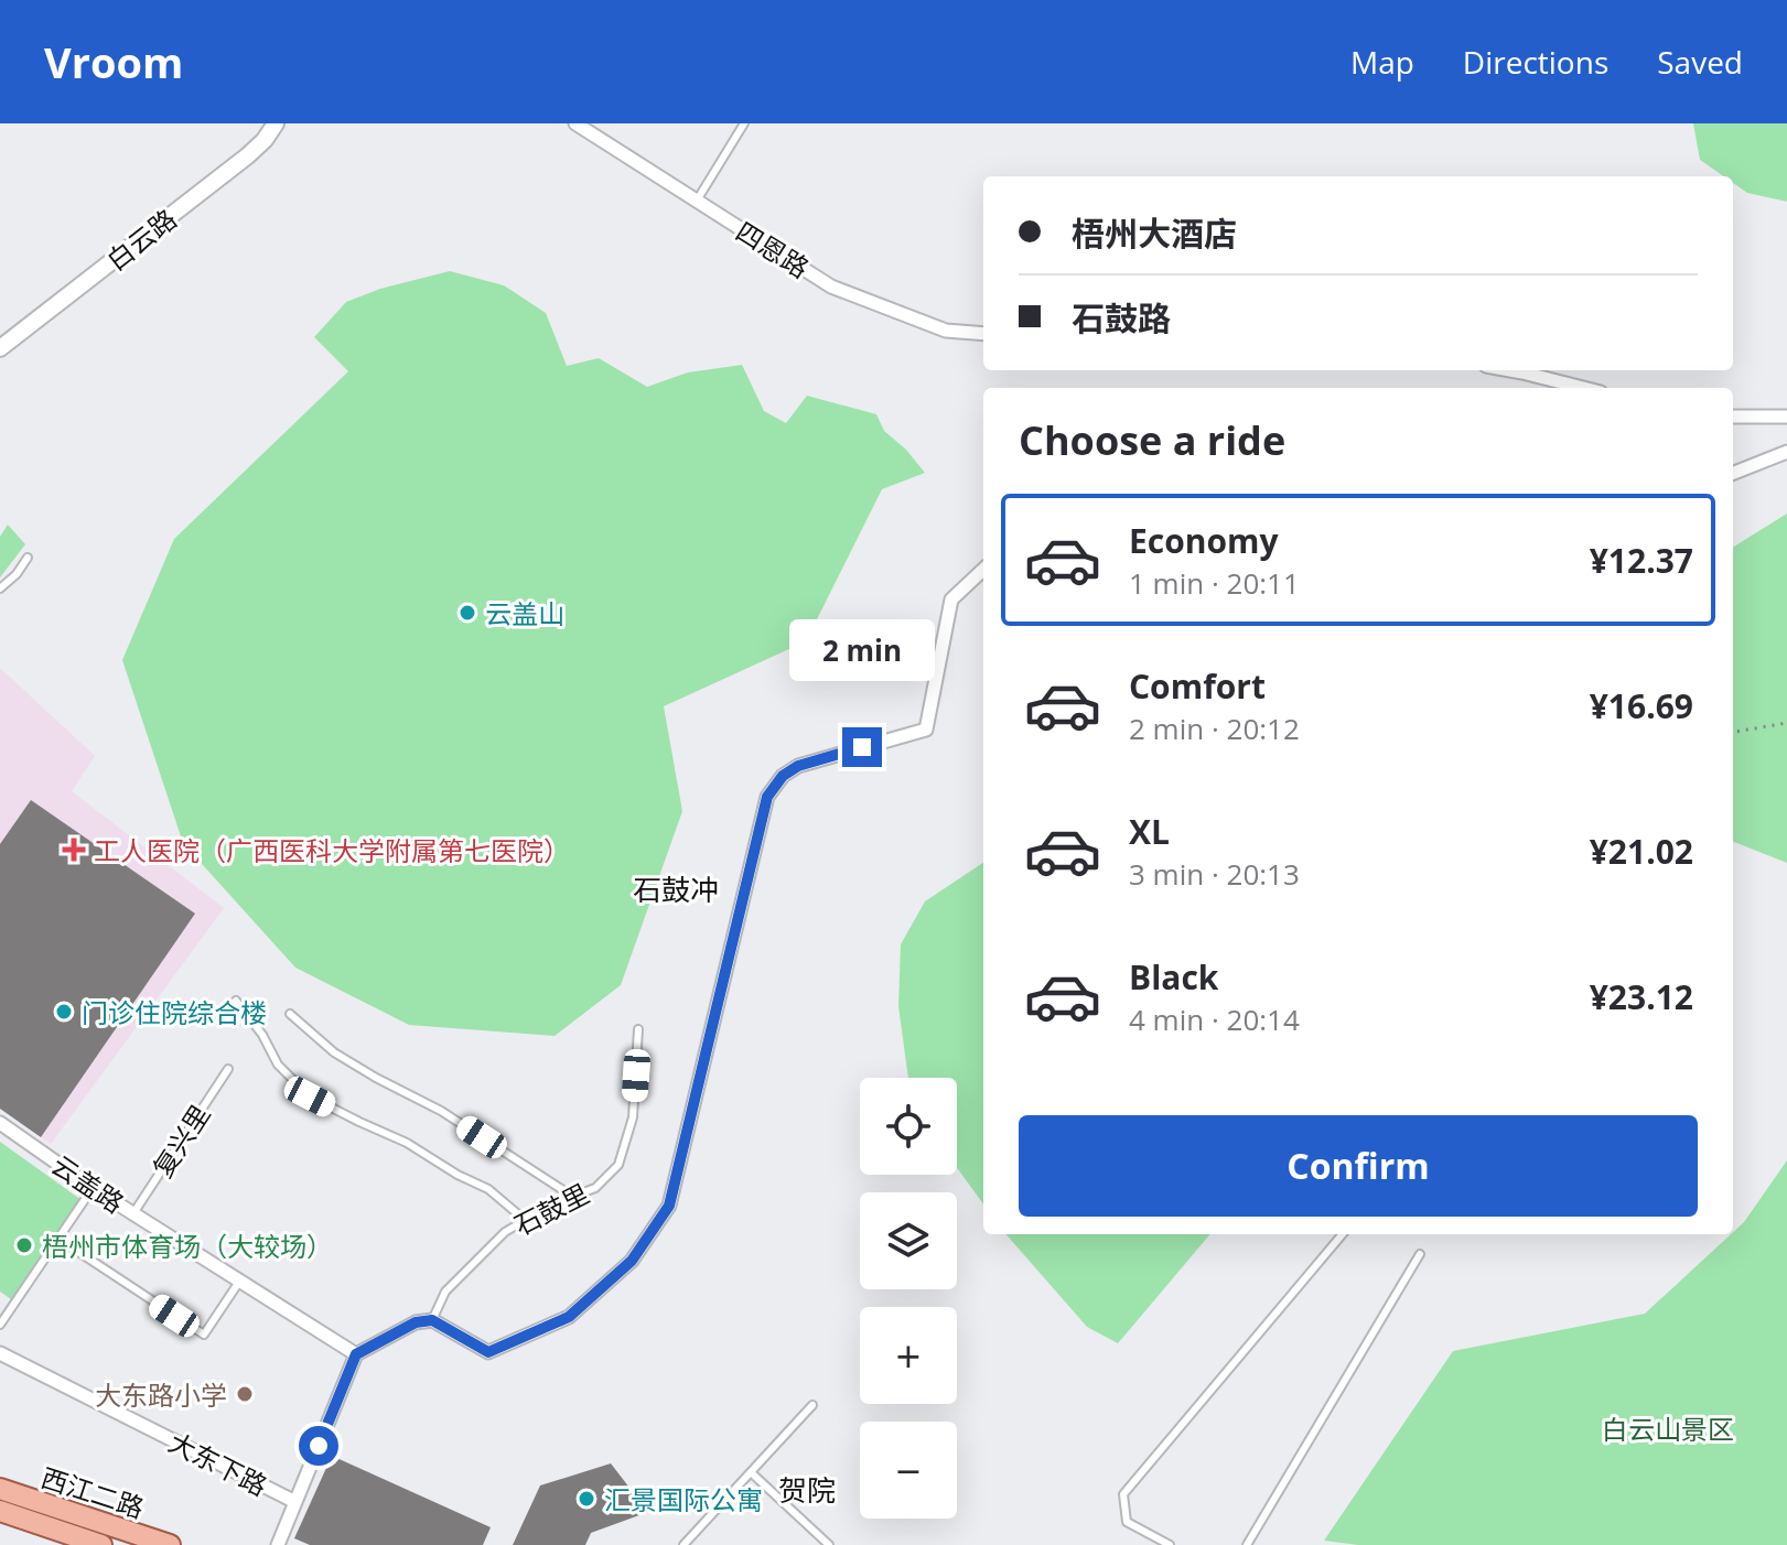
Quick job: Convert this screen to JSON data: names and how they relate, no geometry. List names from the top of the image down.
{
  "streets": {
    "main road": ["西江二路"],
    "street": [
      "白云路",
      "四恩路",
      "云盖路",
      "大东下路"
    ],
    "lane": ["复兴里", "石鼓里"]
  },
  "crossings": [
    ["复兴里", "云盖路"]
  ],
  "districts": ["石鼓冲", "贺院"],
  "parks": ["白云山景区"],
  "places": {
    "other": [
      "云盖山",
      "门诊住院综合楼",
      "梧州市体育场（大较场）",
      "大东路小学",
      "汇景国际公寓"
    ],
    "health": ["工人医院（广西医科大学附属第七医院）"]
  },
  "page": {
    "header": "Vroom",
    "nav": ["Map", "Directions", "Saved"],
    "banner": ["梧州大酒店", "石鼓路"],
    "heading": "Choose a ride",
    "list": [
      {
        "name": "Economy",
        "note": "1 min · 20:11",
        "value": "¥12.37"
      },
      {
        "name": "Comfort",
        "note": "2 min · 20:12",
        "value": "¥16.69"
      },
      {
        "name": "XL",
        "note": "3 min · 20:13",
        "value": "¥21.02"
      },
      {
        "name": "Black",
        "note": "4 min · 20:14",
        "value": "¥23.12"
      }
    ],
    "bubble": "2 min",
    "map_buttons": ["+", "−"],
    "buttons": "Confirm"
  }
}
